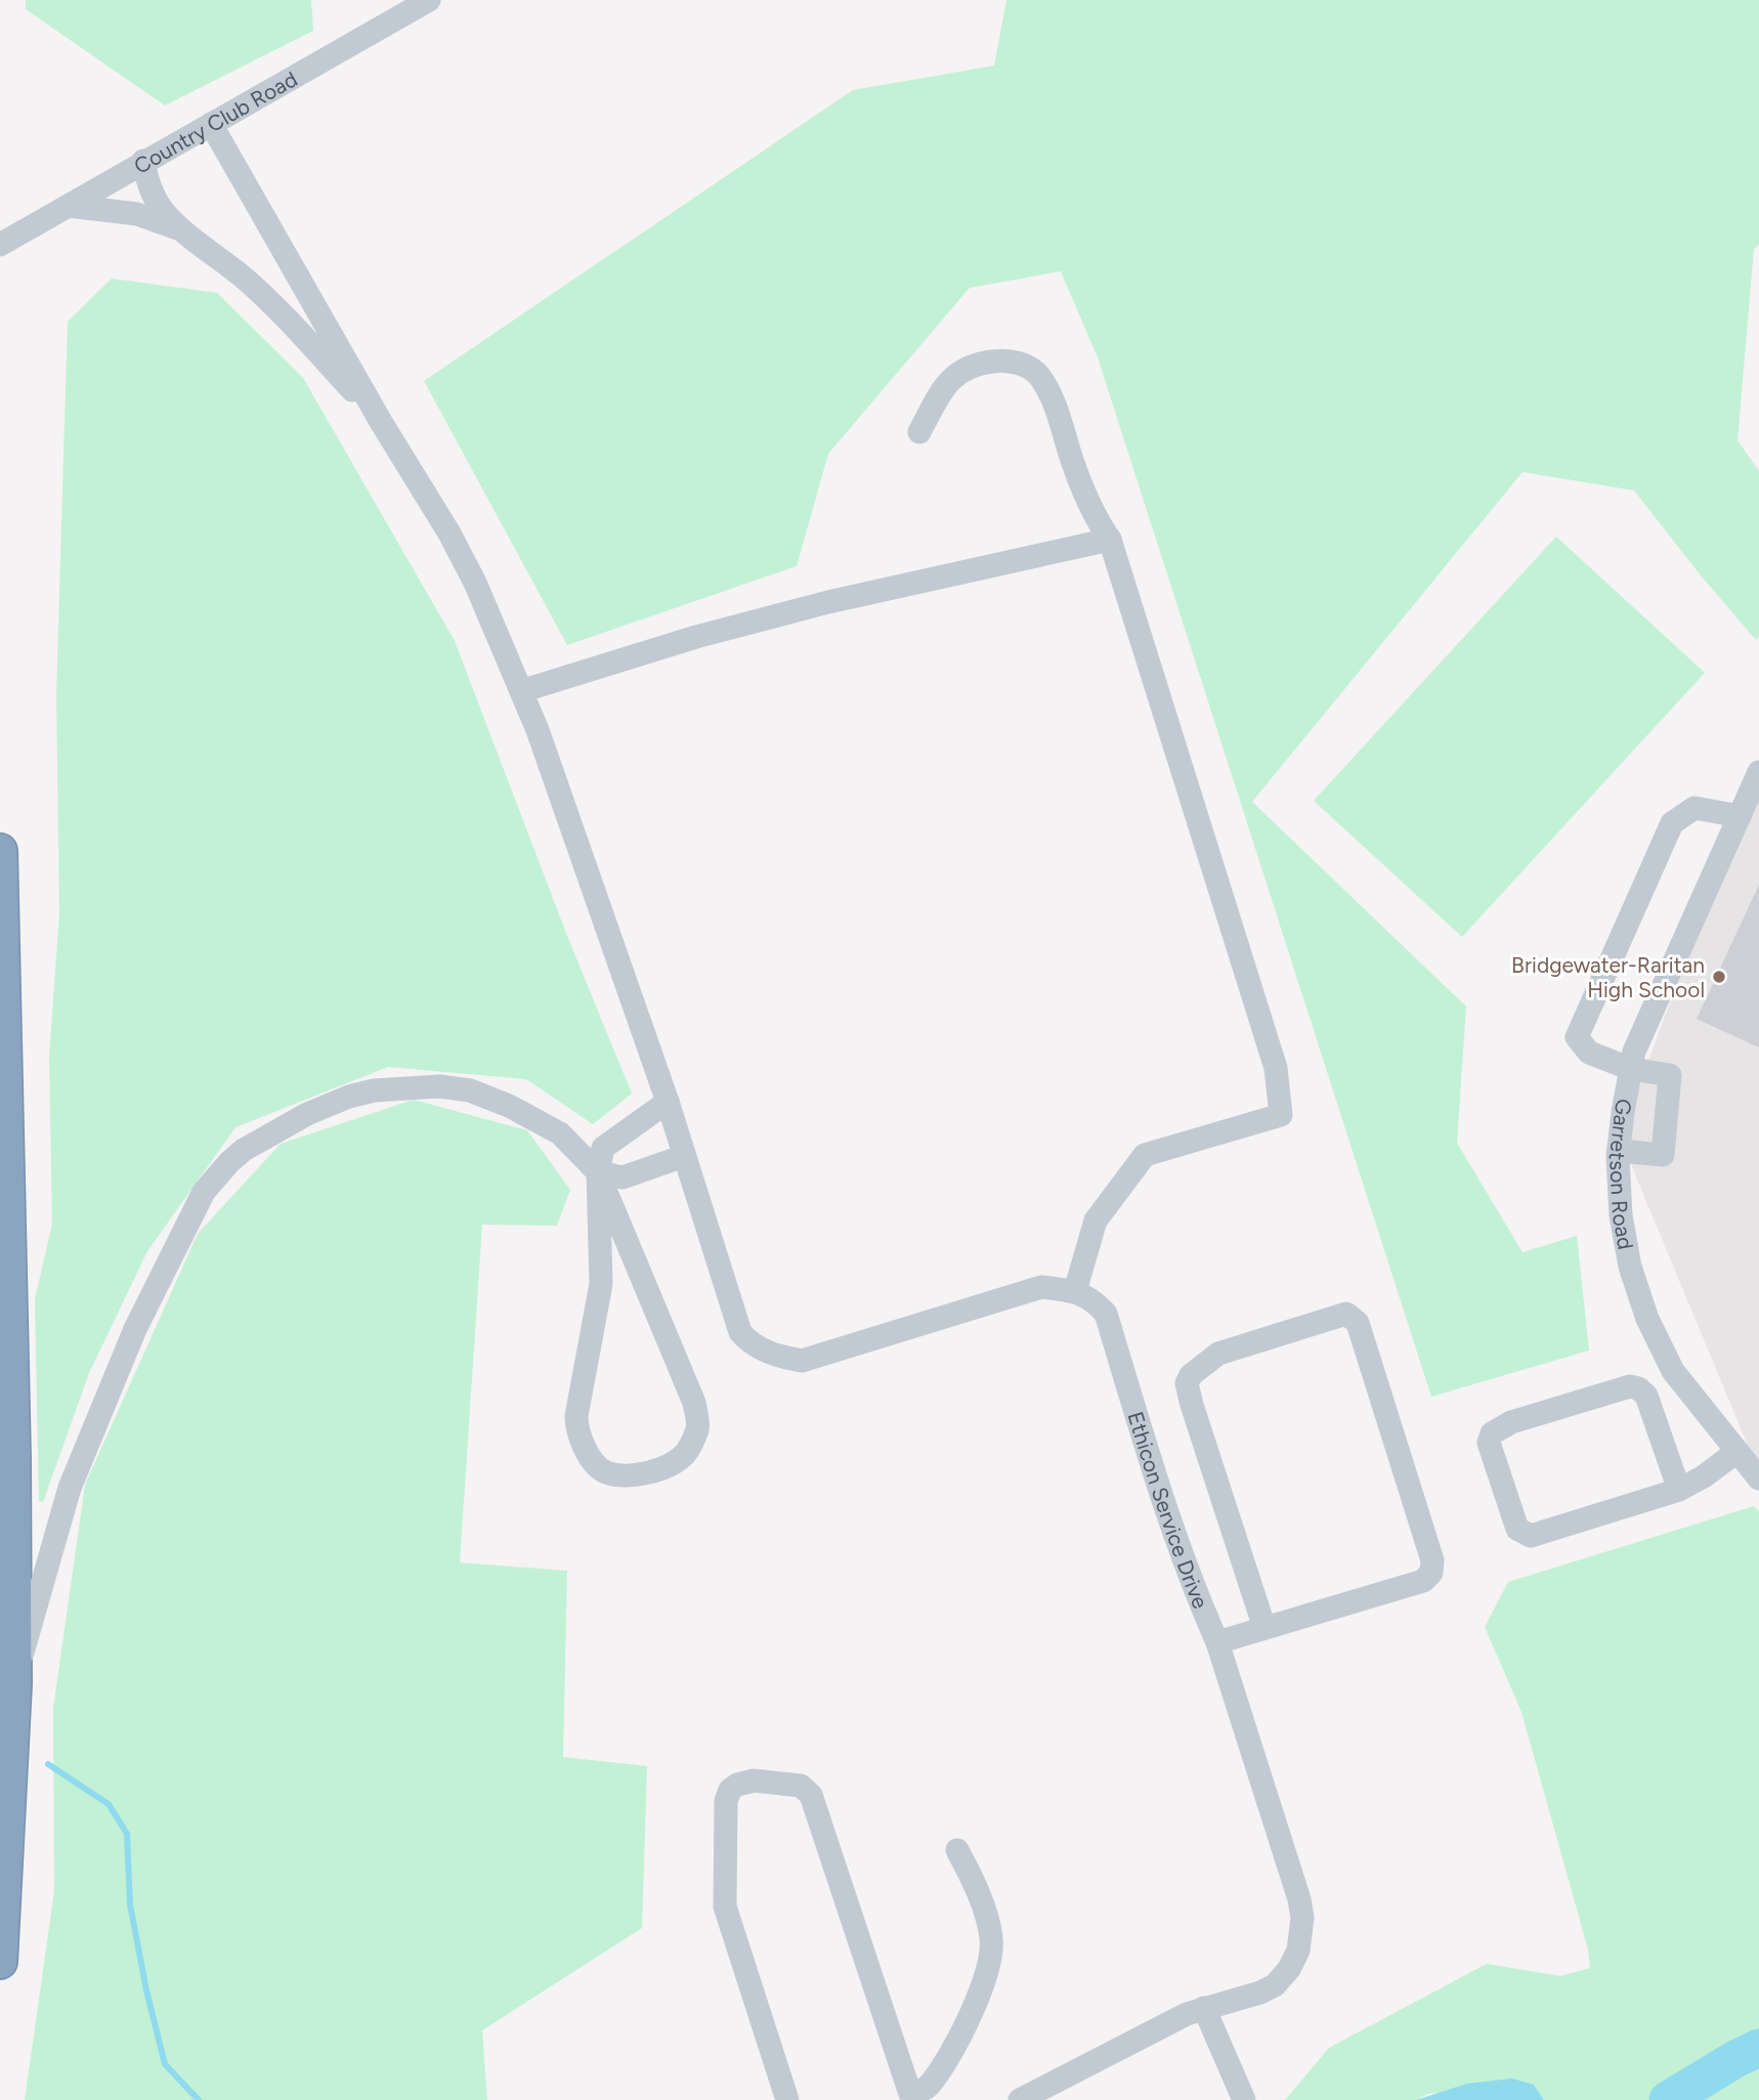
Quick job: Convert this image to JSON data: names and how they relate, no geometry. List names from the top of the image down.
{
  "streets": {
    "street": ["Country Club Road", "Garretson Road", "Ethicon Service Drive"]
  },
  "places": ["Bridgewater-Raritan High School"]
}
